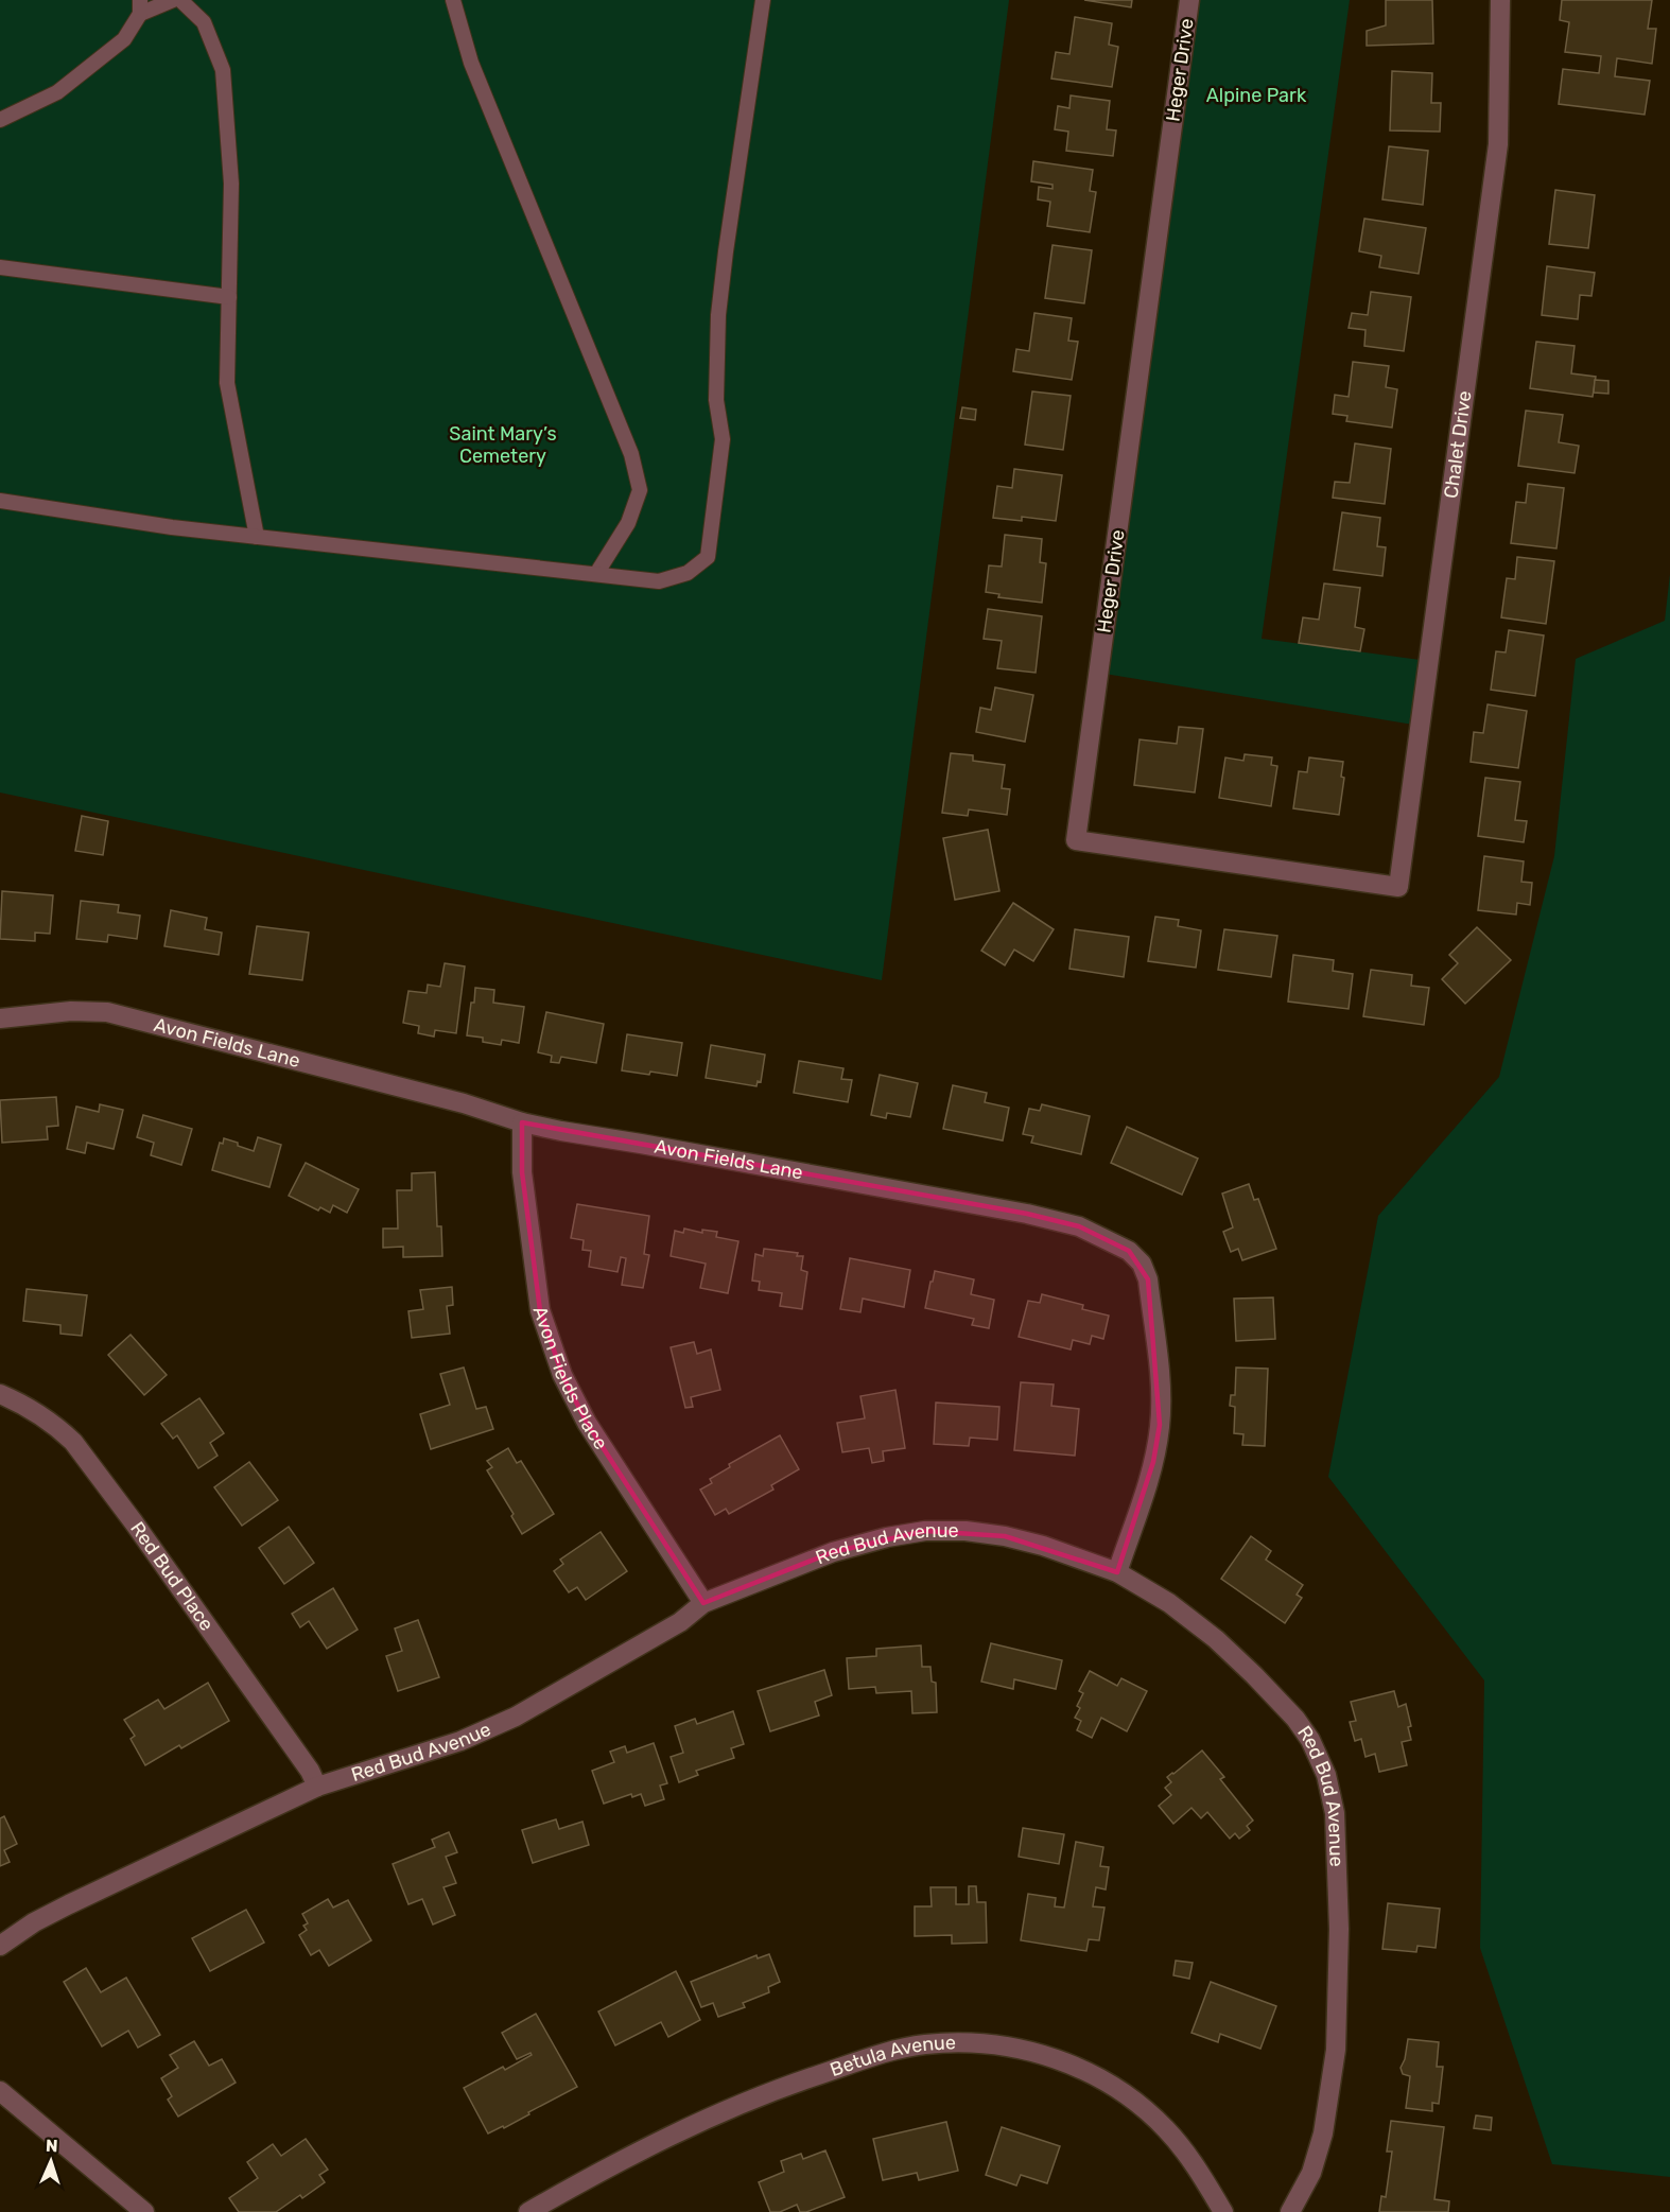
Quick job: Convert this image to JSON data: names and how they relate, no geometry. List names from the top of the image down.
{
  "streets": {
    "street": [
      "Heger Drive",
      "Chalet Drive",
      "Avon Fields Lane",
      "Avon Fields Place",
      "Red Bud Avenue",
      "Red Bud Place",
      "Betula Avenue"
    ]
  },
  "crossings": [
    ["Heger Drive", "Chalet Drive"],
    ["Avon Fields Lane", "Avon Fields Place"],
    ["Avon Fields Lane", "Red Bud Avenue"],
    ["Avon Fields Place", "Red Bud Avenue"],
    ["Red Bud Avenue", "Red Bud Place"]
  ],
  "parks": ["Alpine Park", "Saint Mary’s Cemetery"],
  "north": "top"
}
